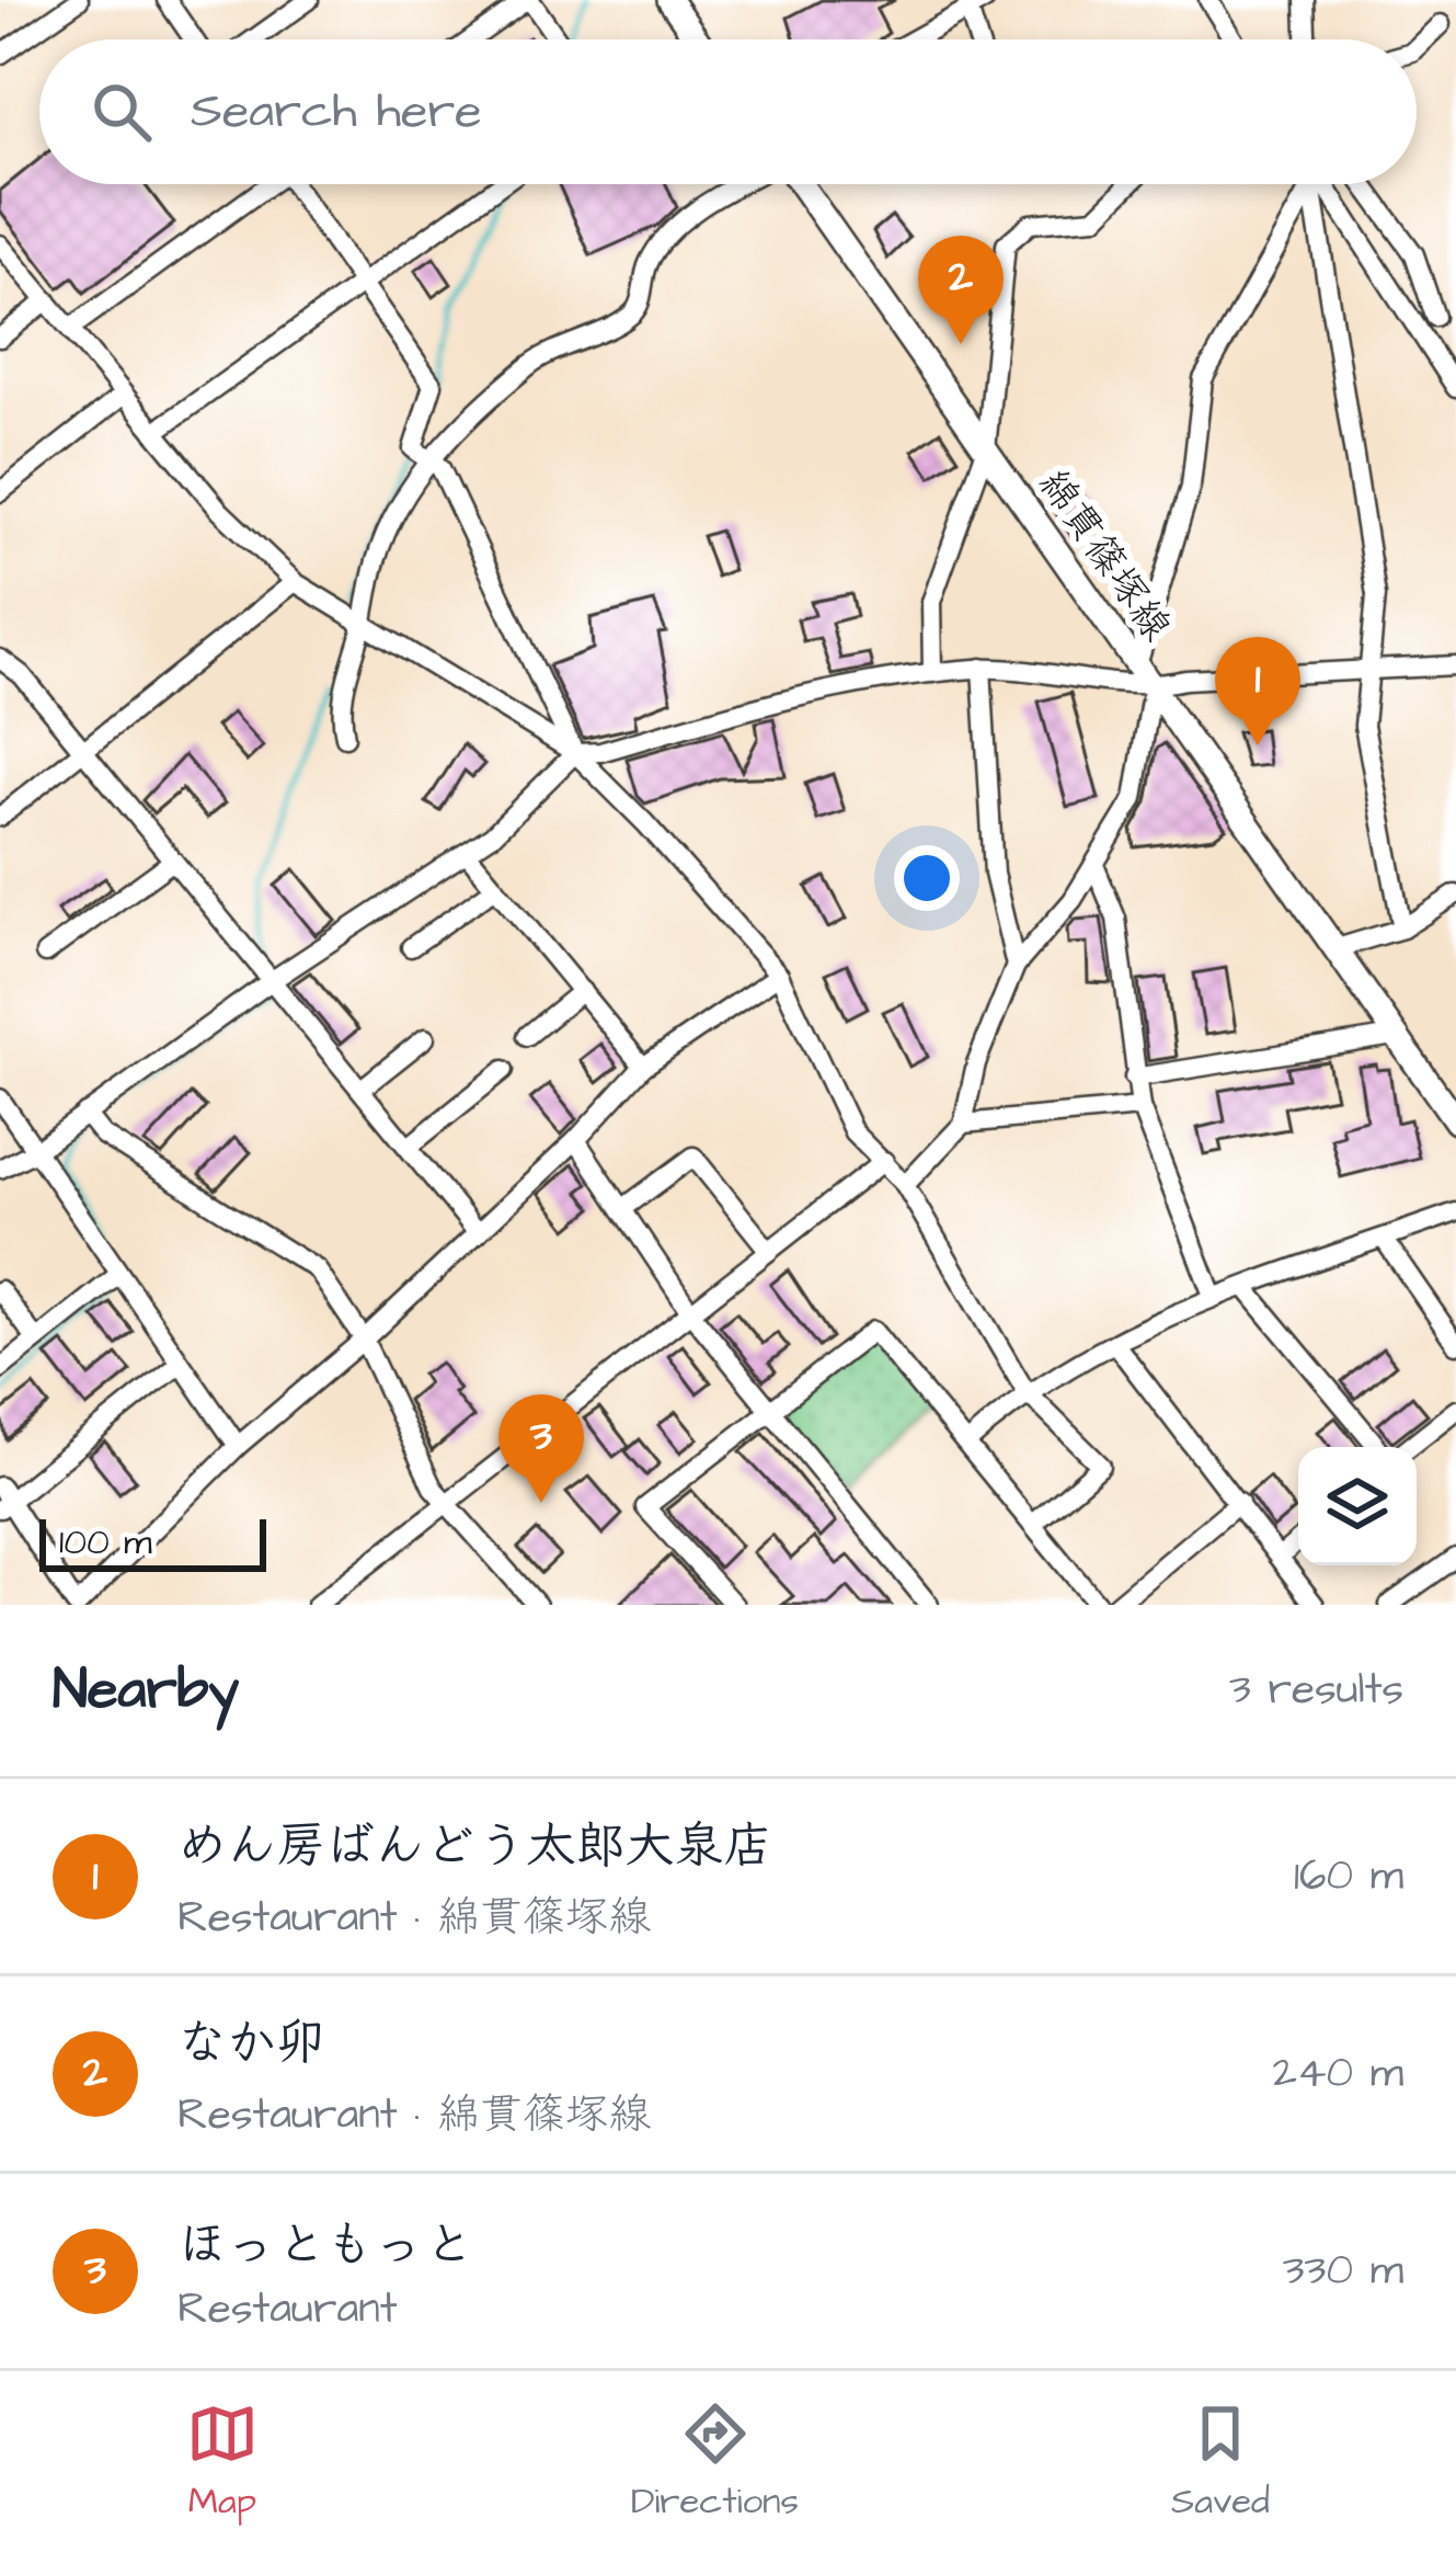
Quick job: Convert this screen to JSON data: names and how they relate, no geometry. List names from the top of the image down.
{
  "streets": {
    "main road": ["綿貫篠塚線"]
  },
  "scale_bar": "100 m",
  "page": {
    "search": "Search here",
    "pins": ["2", "1", "3"],
    "scale": "100 m",
    "heading": ["Nearby", "3 results"],
    "list": [
      {
        "mark": "1",
        "name": "めん房ばんどう太郎大泉店",
        "note": "Restaurant · 綿貫篠塚線",
        "value": "160 m"
      },
      {
        "mark": "2",
        "name": "なか卯",
        "note": "Restaurant · 綿貫篠塚線",
        "value": "240 m"
      },
      {
        "mark": "3",
        "name": "ほっともっと",
        "note": "Restaurant",
        "value": "330 m"
      }
    ],
    "nav": ["Map", "Directions", "Saved"]
  }
}
